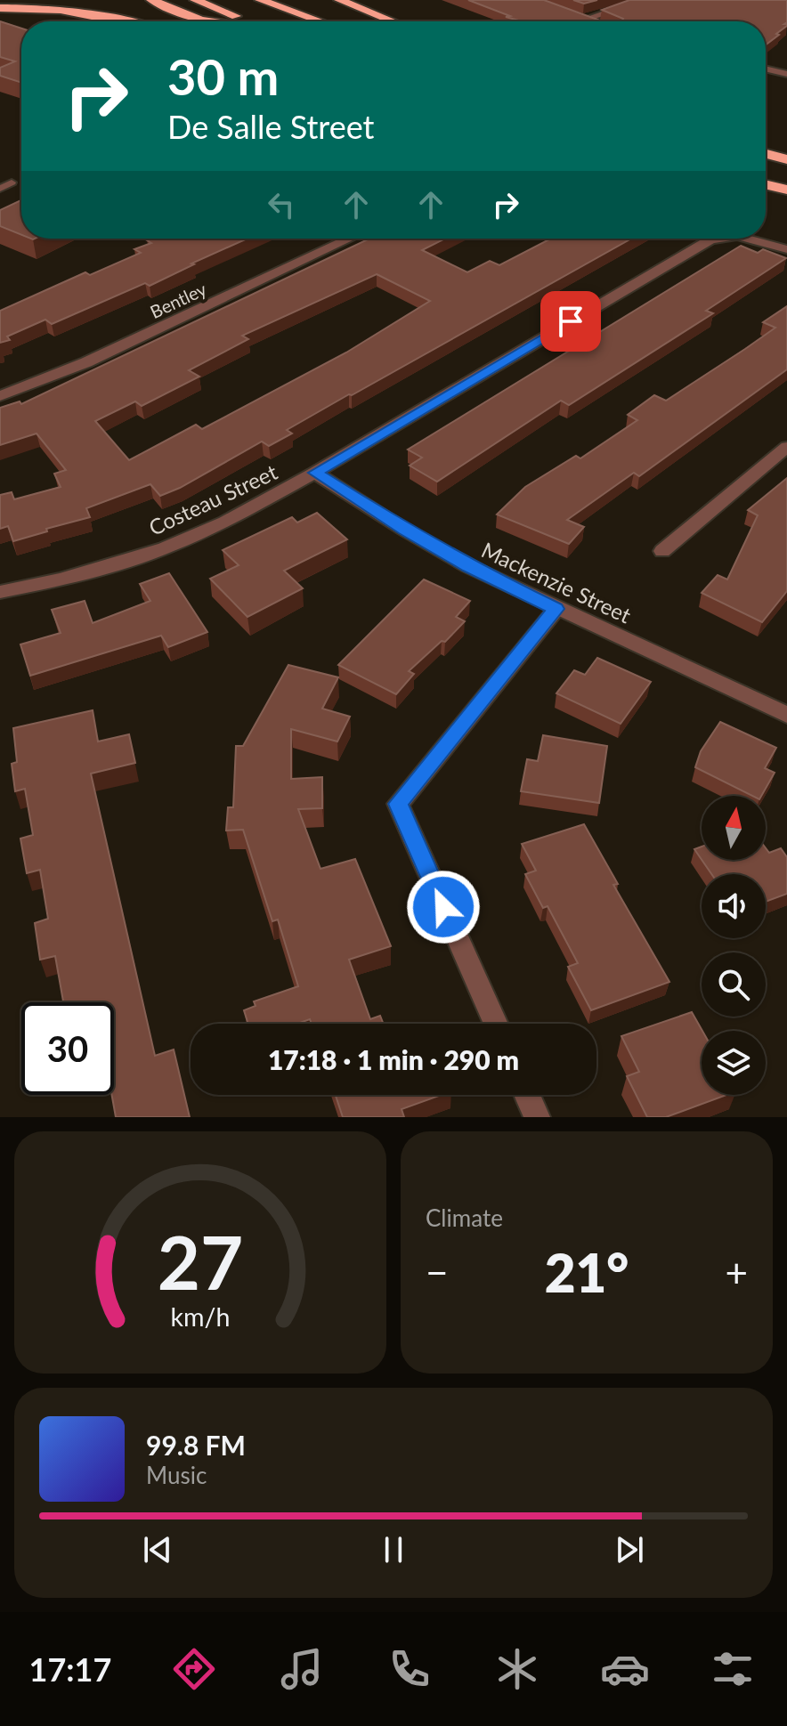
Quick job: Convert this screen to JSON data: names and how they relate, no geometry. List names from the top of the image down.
{
  "streets": {
    "street": ["Bentley", "Costeau Street", "Mackenzie Street"]
  },
  "crossings": [
    ["Costeau Street", "Mackenzie Street"]
  ],
  "north": "top",
  "page": {
    "turn": ["30 m", "De Salle Street"],
    "limit": "30",
    "trip": "17:18 · 1 min · 290 m",
    "tile": "Climate",
    "heat": ["−", "21°", "+"],
    "song": ["99.8 FM", "Music"],
    "tabs": "17:17",
    "gauge": ["27", "km/h"]
  }
}
